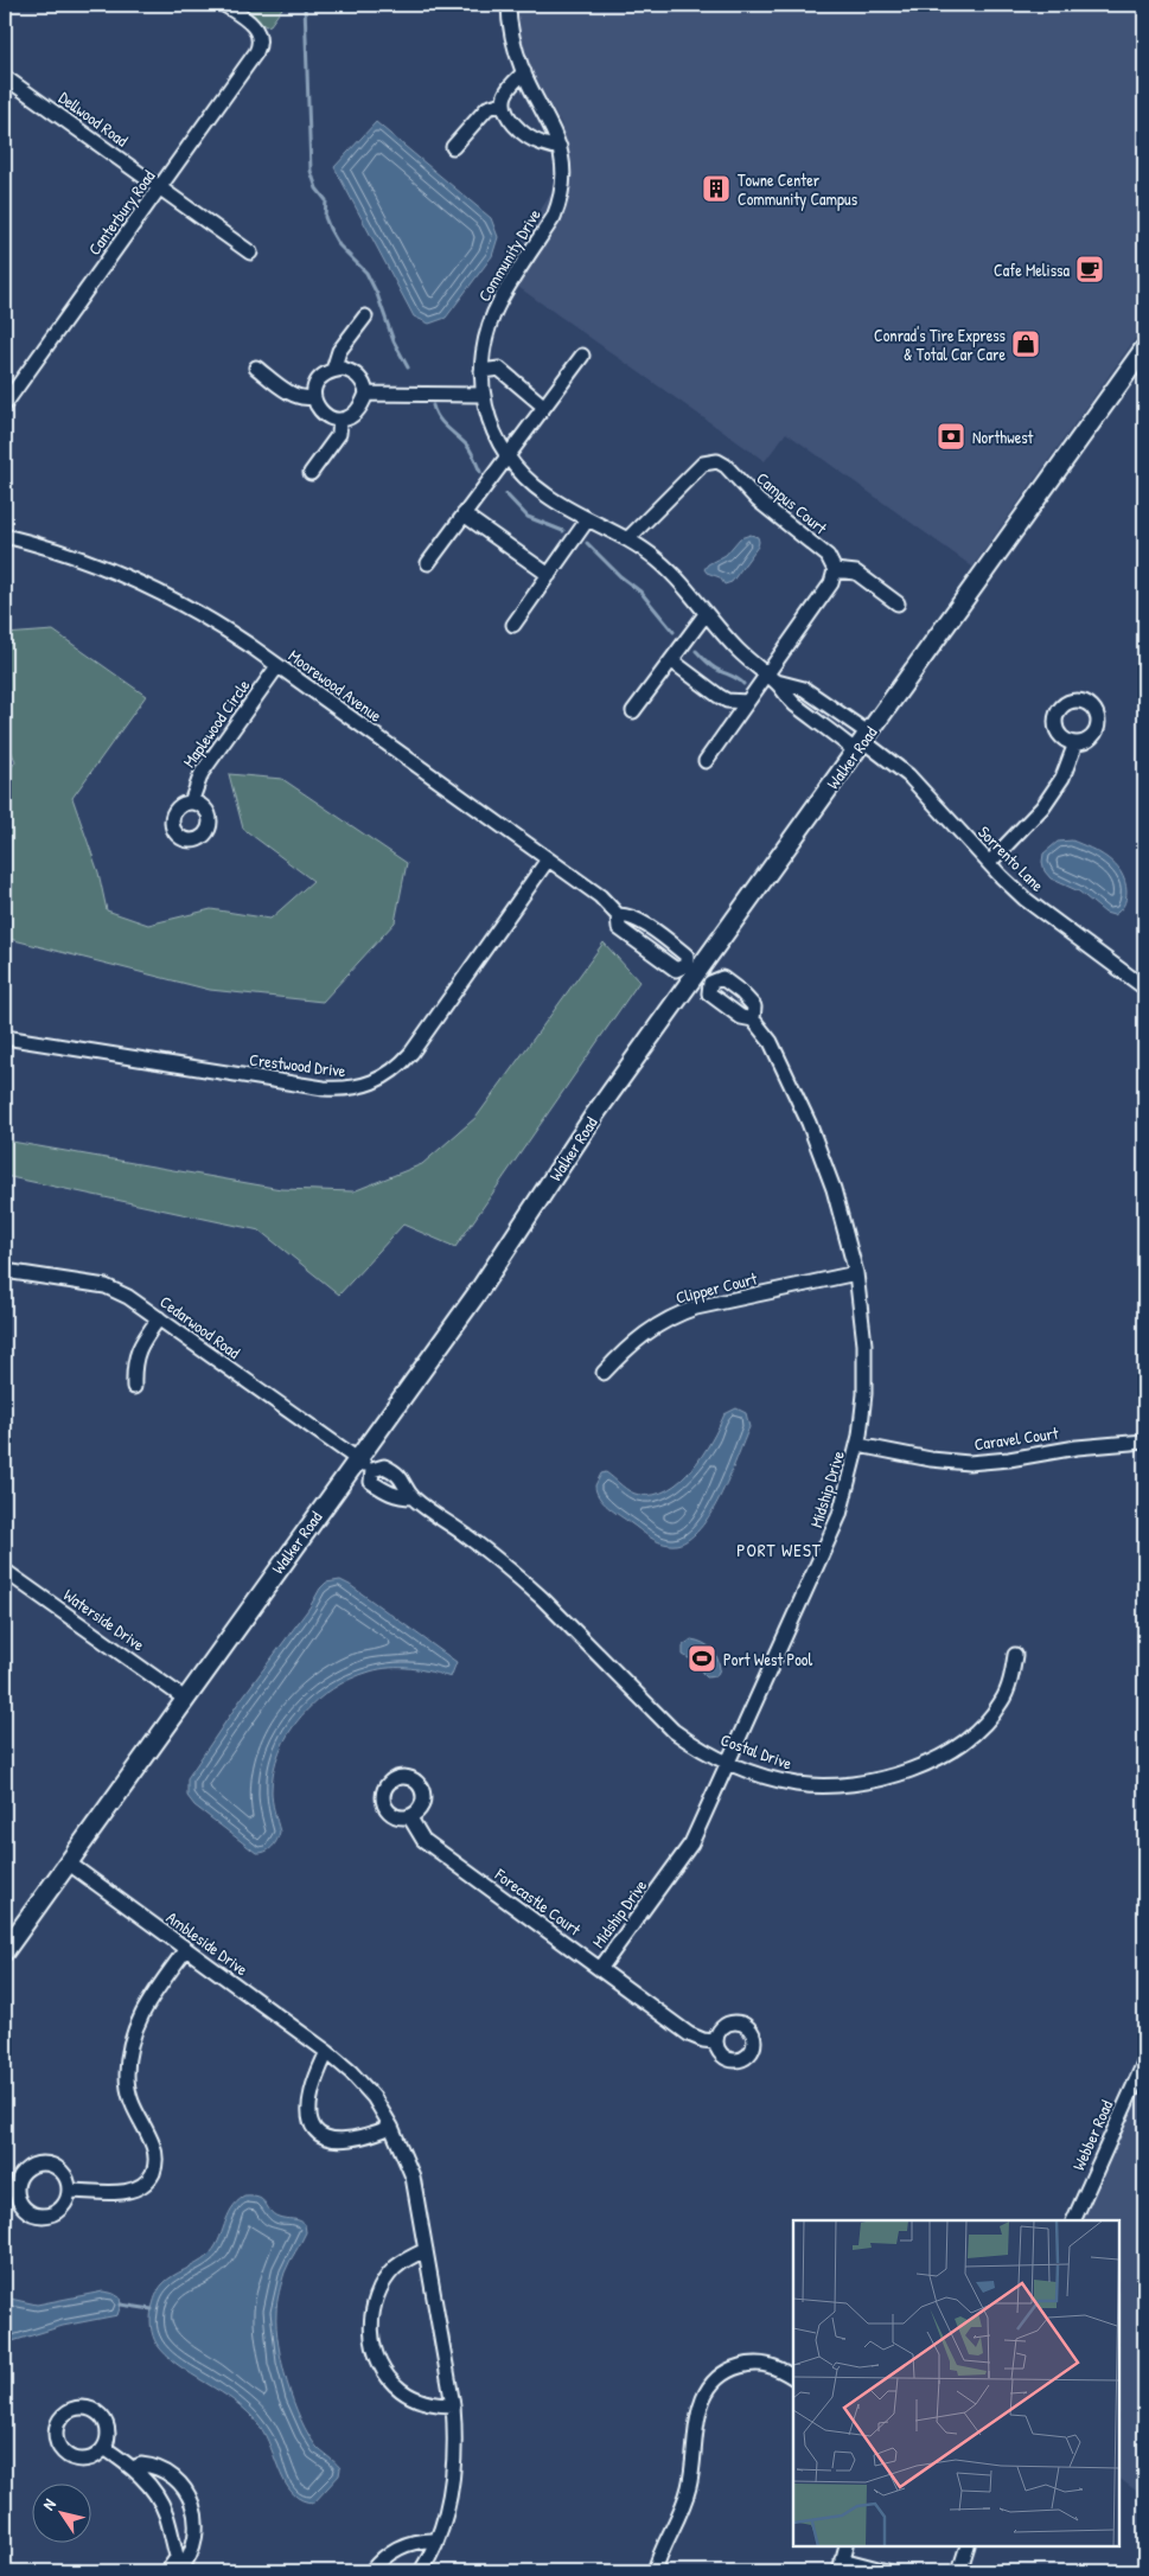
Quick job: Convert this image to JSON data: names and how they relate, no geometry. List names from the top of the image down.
{
  "streets": {
    "street": [
      "Dellwood Road",
      "Canterbury Road",
      "Community Drive",
      "Campus Court",
      "Moorewood Avenue",
      "Maplewood Circle",
      "Walker Road",
      "Sorrento Lane",
      "Crestwood Drive",
      "Clipper Court",
      "Cedarwood Road",
      "Caravel Court",
      "Midship Drive",
      "Waterside Drive",
      "Costal Drive",
      "Forecastle Court",
      "Ambleside Drive",
      "Webber Road"
    ]
  },
  "crossings": [
    ["Dellwood Road", "Canterbury Road"],
    ["Community Drive", "Campus Court"],
    ["Community Drive", "Walker Road"],
    ["Community Drive", "Sorrento Lane"],
    ["Moorewood Avenue", "Maplewood Circle"],
    ["Moorewood Avenue", "Walker Road"],
    ["Moorewood Avenue", "Crestwood Drive"],
    ["Moorewood Avenue", "Midship Drive"],
    ["Walker Road", "Sorrento Lane"],
    ["Walker Road", "Cedarwood Road"],
    ["Walker Road", "Midship Drive"],
    ["Walker Road", "Waterside Drive"],
    ["Walker Road", "Costal Drive"],
    ["Walker Road", "Ambleside Drive"],
    ["Clipper Court", "Midship Drive"],
    ["Cedarwood Road", "Costal Drive"],
    ["Caravel Court", "Midship Drive"],
    ["Midship Drive", "Costal Drive"],
    ["Midship Drive", "Forecastle Court"]
  ],
  "districts": ["PORT WEST"],
  "places": {
    "building": ["Towne Center Community Campus"],
    "cafe": ["Cafe Melissa"],
    "shop": ["Conrad's Tire Express & Total Car Care"],
    "bank": ["Northwest"],
    "sports": ["Port West Pool"]
  },
  "north": "top left"
}
